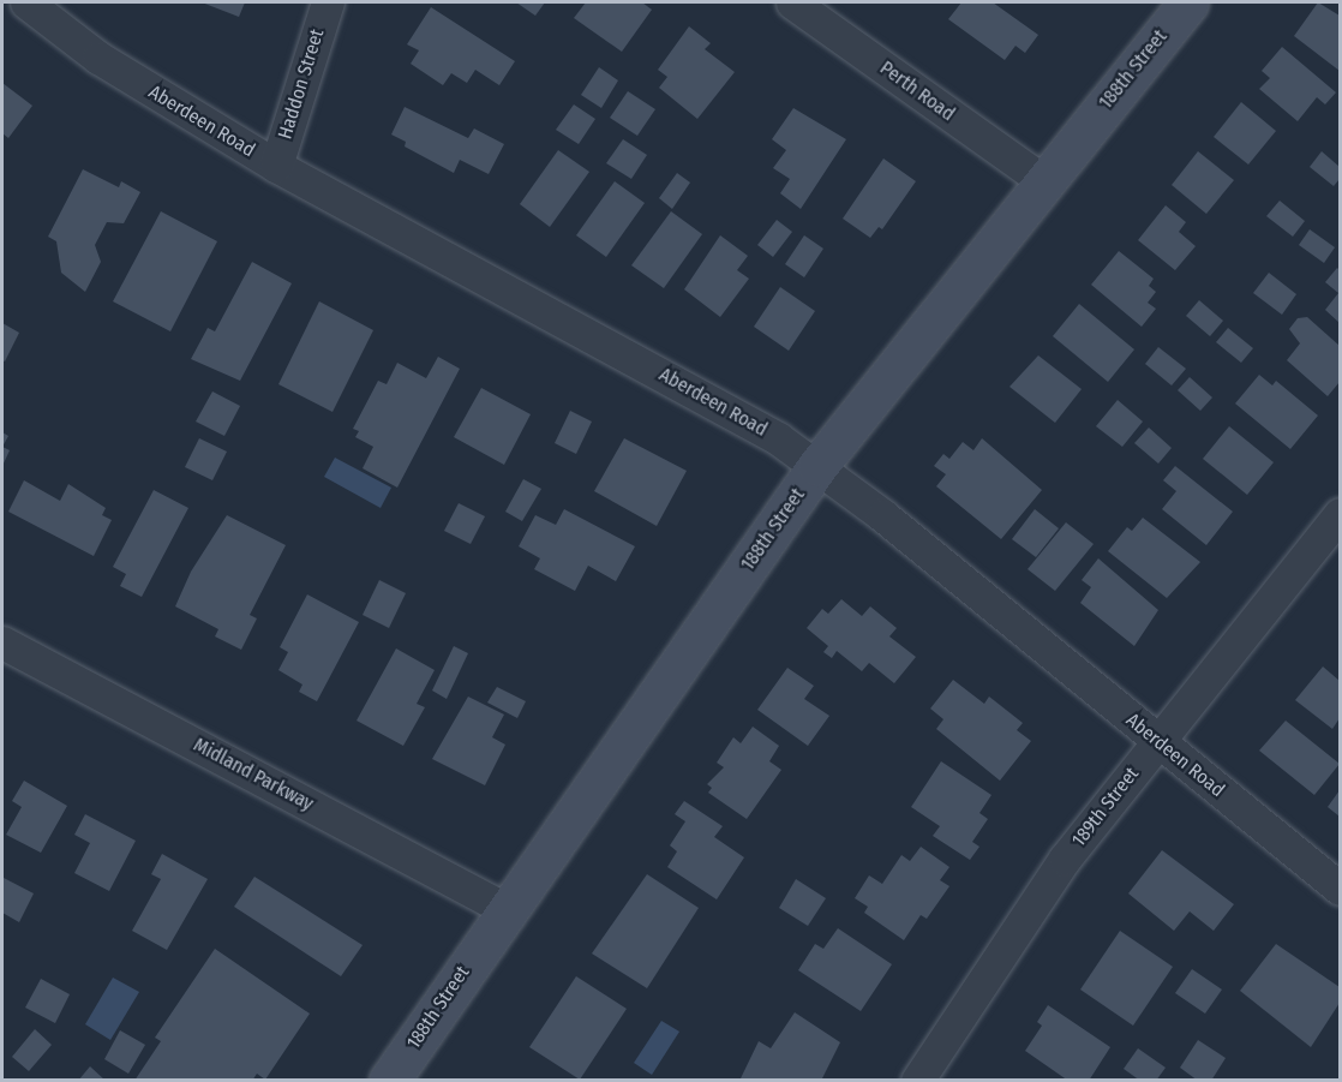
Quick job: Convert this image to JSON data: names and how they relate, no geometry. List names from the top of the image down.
{
  "streets": {
    "street": [
      "188th Street",
      "Haddon Street",
      "Perth Road",
      "Aberdeen Road",
      "Midland Parkway",
      "189th Street"
    ]
  },
  "crossings": [
    ["188th Street", "Perth Road"],
    ["188th Street", "Aberdeen Road"],
    ["188th Street", "Midland Parkway"],
    ["Haddon Street", "Aberdeen Road"],
    ["Aberdeen Road", "189th Street"]
  ]
}
